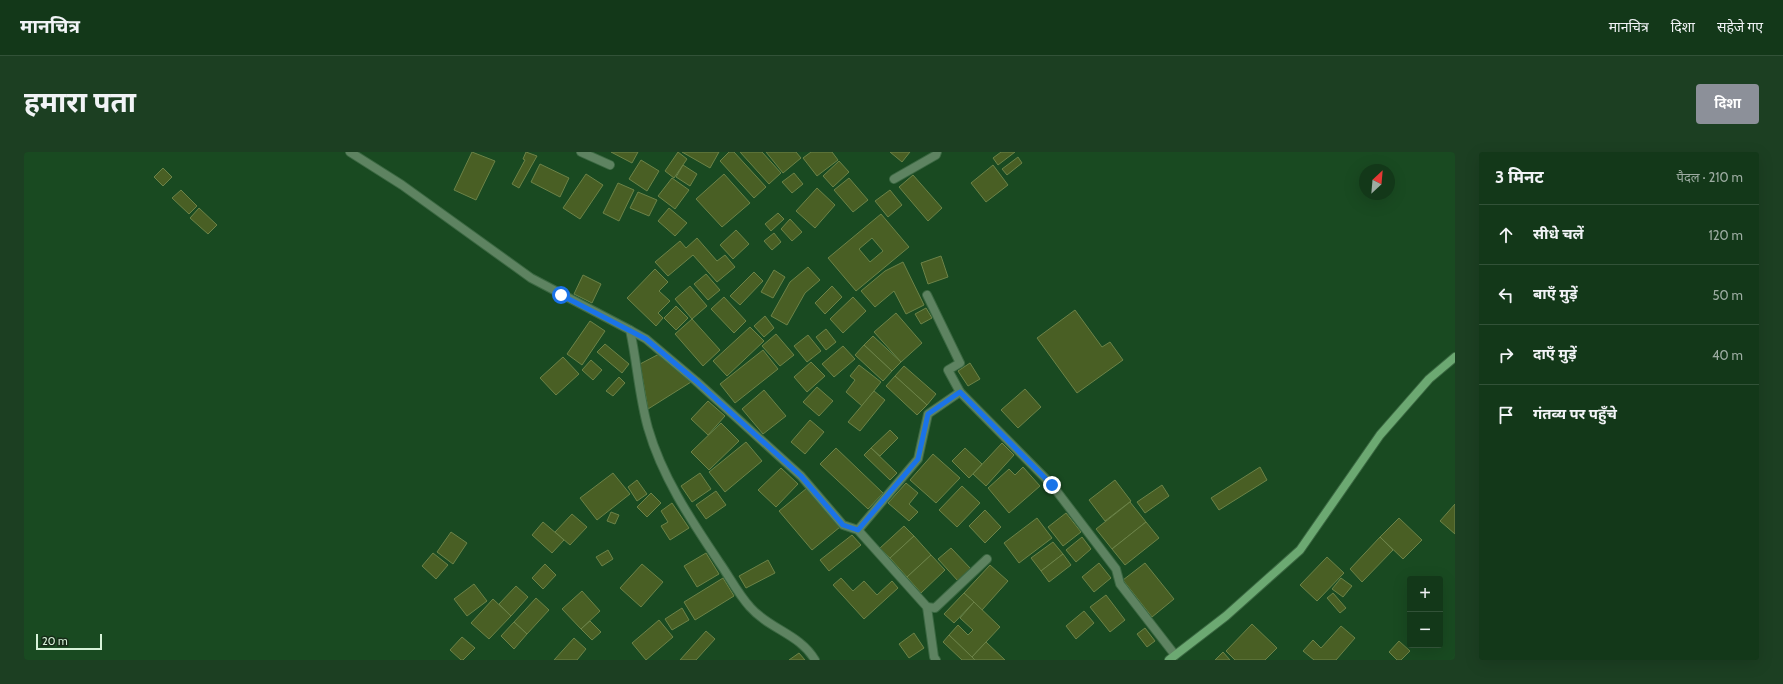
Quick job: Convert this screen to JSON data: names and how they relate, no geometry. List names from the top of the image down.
{
  "scale_bar": "20 m",
  "north": "top right",
  "page": {
    "header": "मानचित्र",
    "nav": ["मानचित्र", "दिशा", "सहेजे गए"],
    "buttons": "दिशा",
    "title": "हमारा पता",
    "heading": ["3 मिनट", "पैदल · 210 m"],
    "list": [
      ["सीधे चलें", "120 m"],
      ["बाएँ मुड़ें", "50 m"],
      ["दाएँ मुड़ें", "40 m"],
      "गंतव्य पर पहुँचे"
    ],
    "map_buttons": ["+", "−"],
    "scale": "20 m"
  }
}
